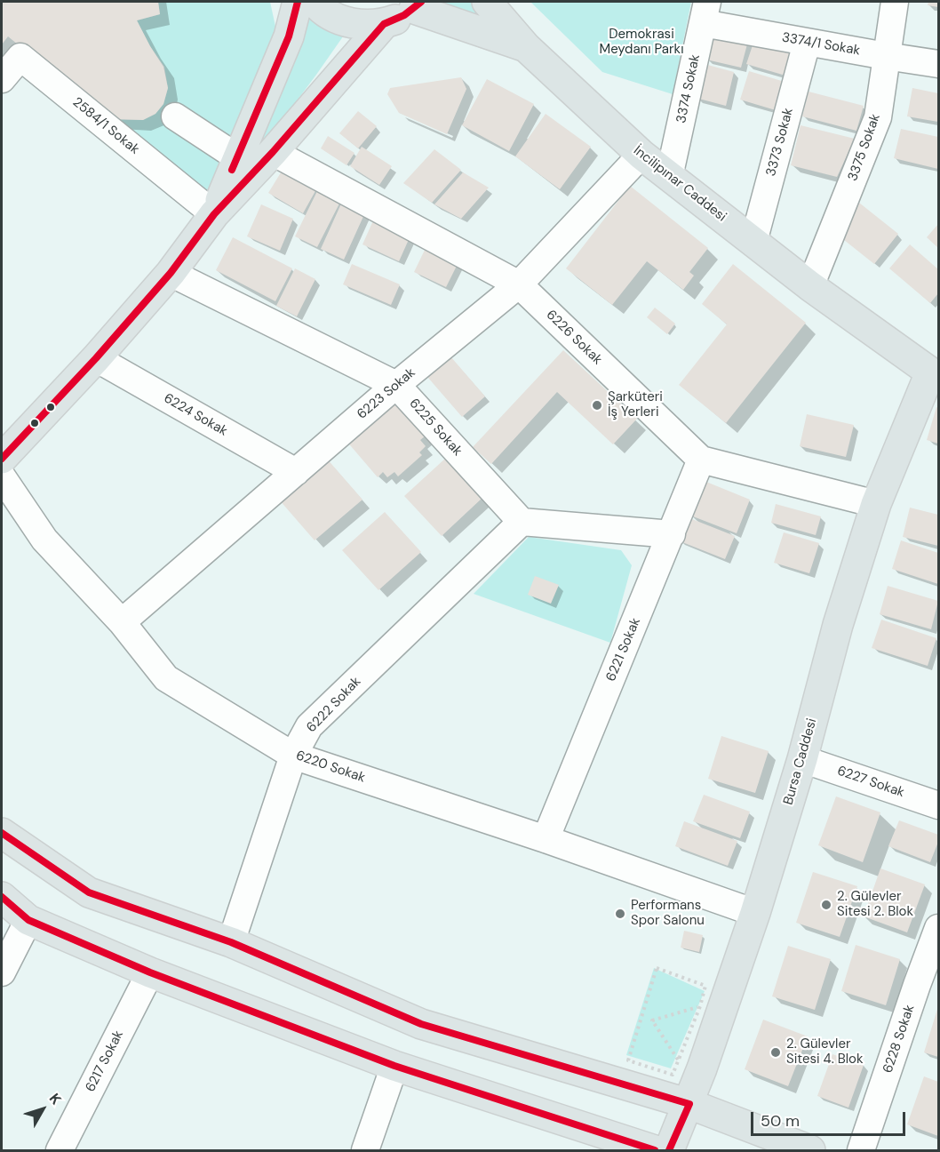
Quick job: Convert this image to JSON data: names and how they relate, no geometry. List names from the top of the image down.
{
  "streets": {
    "main road": ["İncilipınar Caddesi", "Bursa Caddesi"],
    "street": [
      "3374/1 Sokak",
      "3374 Sokak",
      "2584/1 Sokak",
      "3373 Sokak",
      "3375 Sokak",
      "6226 Sokak",
      "6223 Sokak",
      "6224 Sokak",
      "6225 Sokak",
      "6221 Sokak",
      "6222 Sokak",
      "6220 Sokak",
      "6227 Sokak",
      "6228 Sokak",
      "6217 Sokak"
    ]
  },
  "crossings": [
    ["3374/1 Sokak", "3374 Sokak"],
    ["3374/1 Sokak", "3373 Sokak"],
    ["3374/1 Sokak", "3375 Sokak"],
    ["3374 Sokak", "İncilipınar Caddesi"],
    ["3373 Sokak", "İncilipınar Caddesi"],
    ["3375 Sokak", "İncilipınar Caddesi"],
    ["İncilipınar Caddesi", "6223 Sokak"],
    ["İncilipınar Caddesi", "Bursa Caddesi"],
    ["6226 Sokak", "6223 Sokak"],
    ["6226 Sokak", "6221 Sokak"],
    ["6226 Sokak", "Bursa Caddesi"],
    ["6223 Sokak", "6224 Sokak"],
    ["6223 Sokak", "6225 Sokak"],
    ["6223 Sokak", "6220 Sokak"],
    ["6225 Sokak", "6222 Sokak"],
    ["6221 Sokak", "6220 Sokak"],
    ["6222 Sokak", "6220 Sokak"],
    ["Bursa Caddesi", "6220 Sokak"],
    ["Bursa Caddesi", "6227 Sokak"]
  ],
  "parks": ["Demokrasi Meydanı Parkı"],
  "places": [
    "Şarküteri İş Yerleri",
    "2. Gülevler Sitesi 2. Blok",
    "Performans Spor Salonu",
    "2. Gülevler Sitesi 4. Blok"
  ],
  "scale_bar": "50 m",
  "north": "top right"
}
